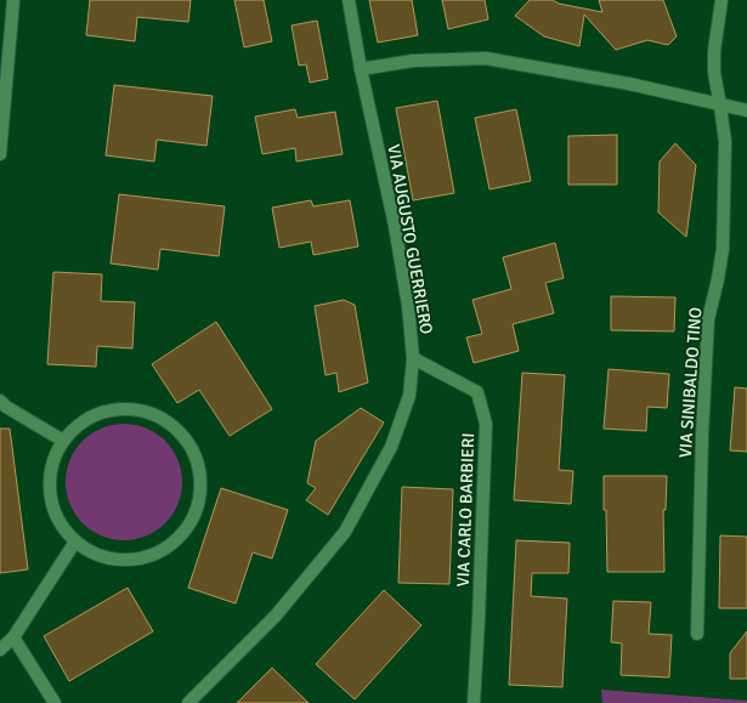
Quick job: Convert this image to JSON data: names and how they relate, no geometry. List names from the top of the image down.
{
  "streets": {
    "street": ["VIA AUGUSTO GUERRIERO", "VIA SINIBALDO TINO", "VIA CARLO BARBIERI"]
  },
  "crossings": [
    ["VIA AUGUSTO GUERRIERO", "VIA CARLO BARBIERI"]
  ]
}
